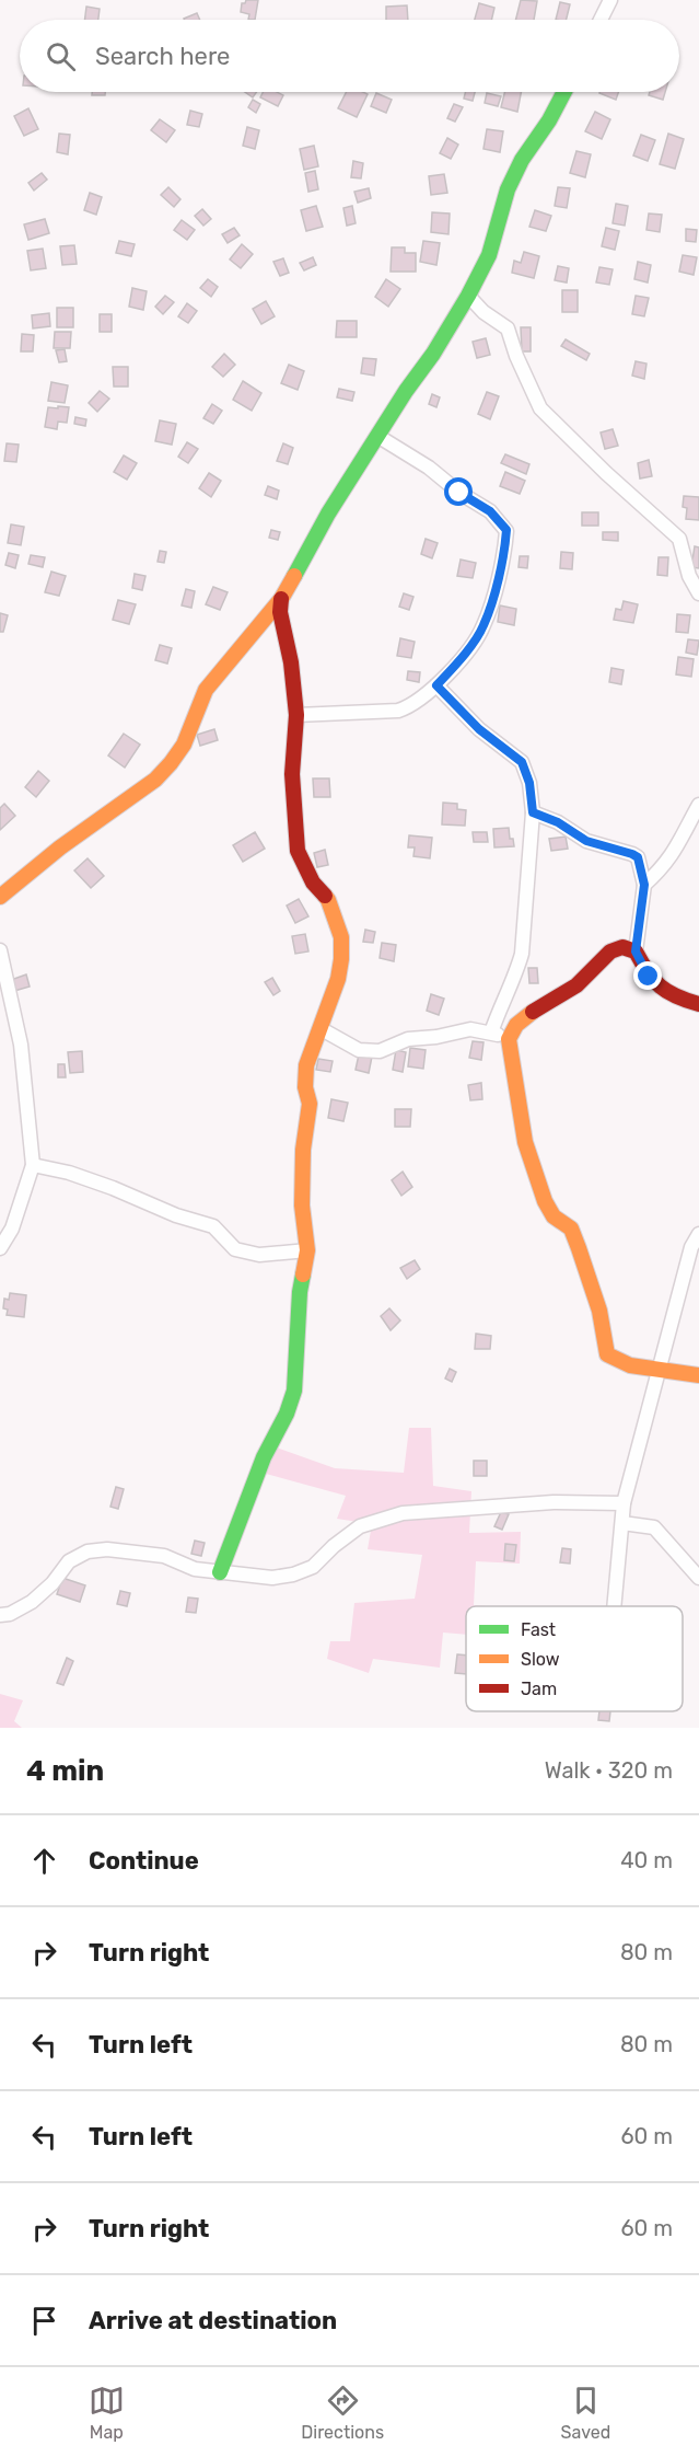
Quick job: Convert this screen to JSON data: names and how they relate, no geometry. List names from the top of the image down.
{
  "legend": ["Fast", "Slow", "Jam"],
  "page": {
    "search": "Search here",
    "heading": ["4 min", "Walk · 320 m"],
    "list": [
      ["Continue", "40 m"],
      ["Turn right", "80 m"],
      ["Turn left", "80 m"],
      ["Turn left", "60 m"],
      ["Turn right", "60 m"],
      "Arrive at destination"
    ],
    "nav": ["Map", "Directions", "Saved"]
  }
}
